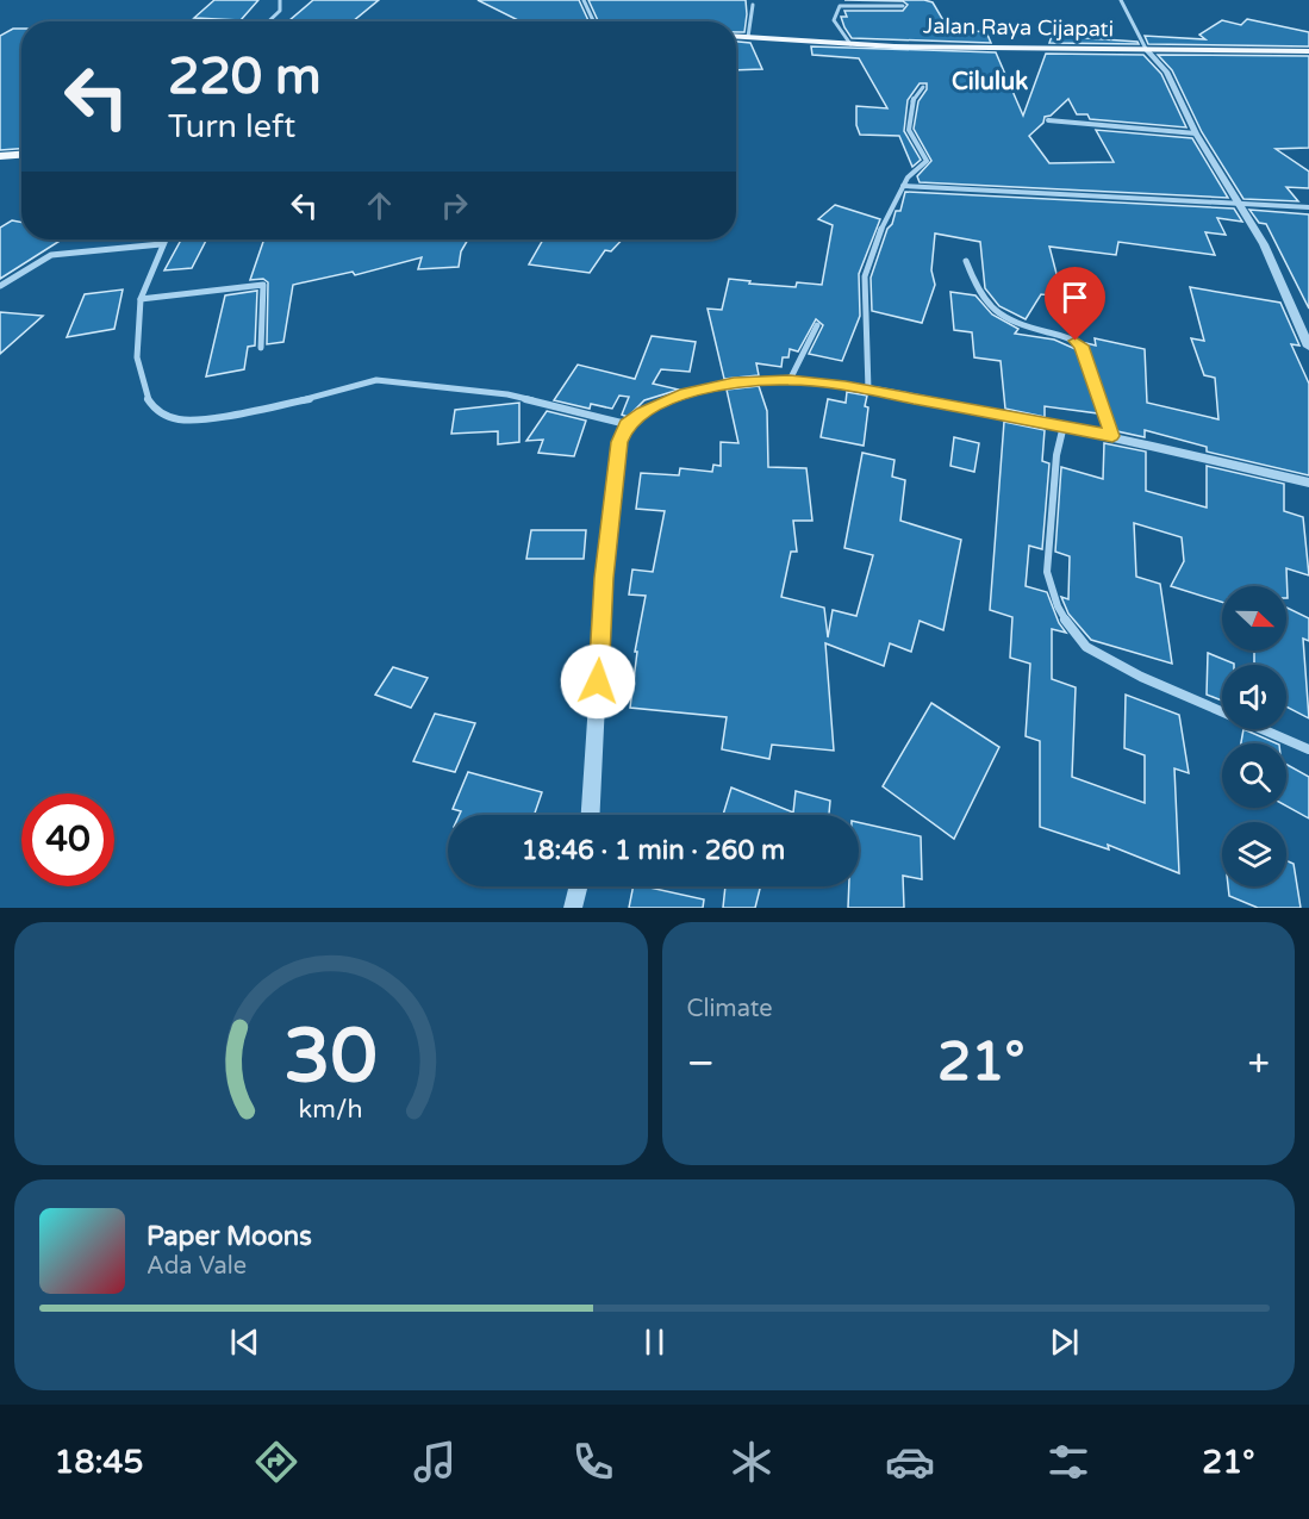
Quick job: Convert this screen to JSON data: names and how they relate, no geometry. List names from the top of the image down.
{
  "streets": {
    "main road": ["Jalan Raya Cijapati"]
  },
  "districts": ["Ciluluk"],
  "north": "right",
  "page": {
    "turn": ["220 m", "Turn left"],
    "limit": "40",
    "trip": "18:46 · 1 min · 260 m",
    "tile": "Climate",
    "heat": ["−", "21°", "+"],
    "song": ["Paper Moons", "Ada Vale"],
    "tabs": ["18:45", "21°"],
    "gauge": ["30", "km/h"]
  }
}
